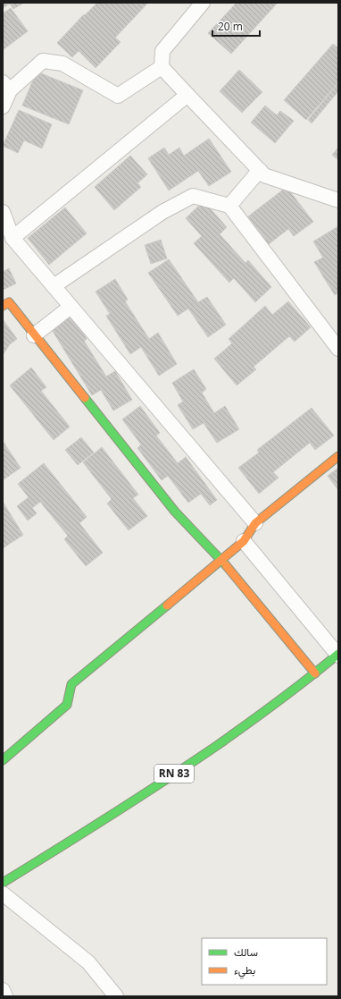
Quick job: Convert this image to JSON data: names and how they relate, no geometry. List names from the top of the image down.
{
  "streets": {
    "street": ["RN 83"]
  },
  "legend": ["سالك", "بطيء"],
  "scale_bar": "20 m"
}
